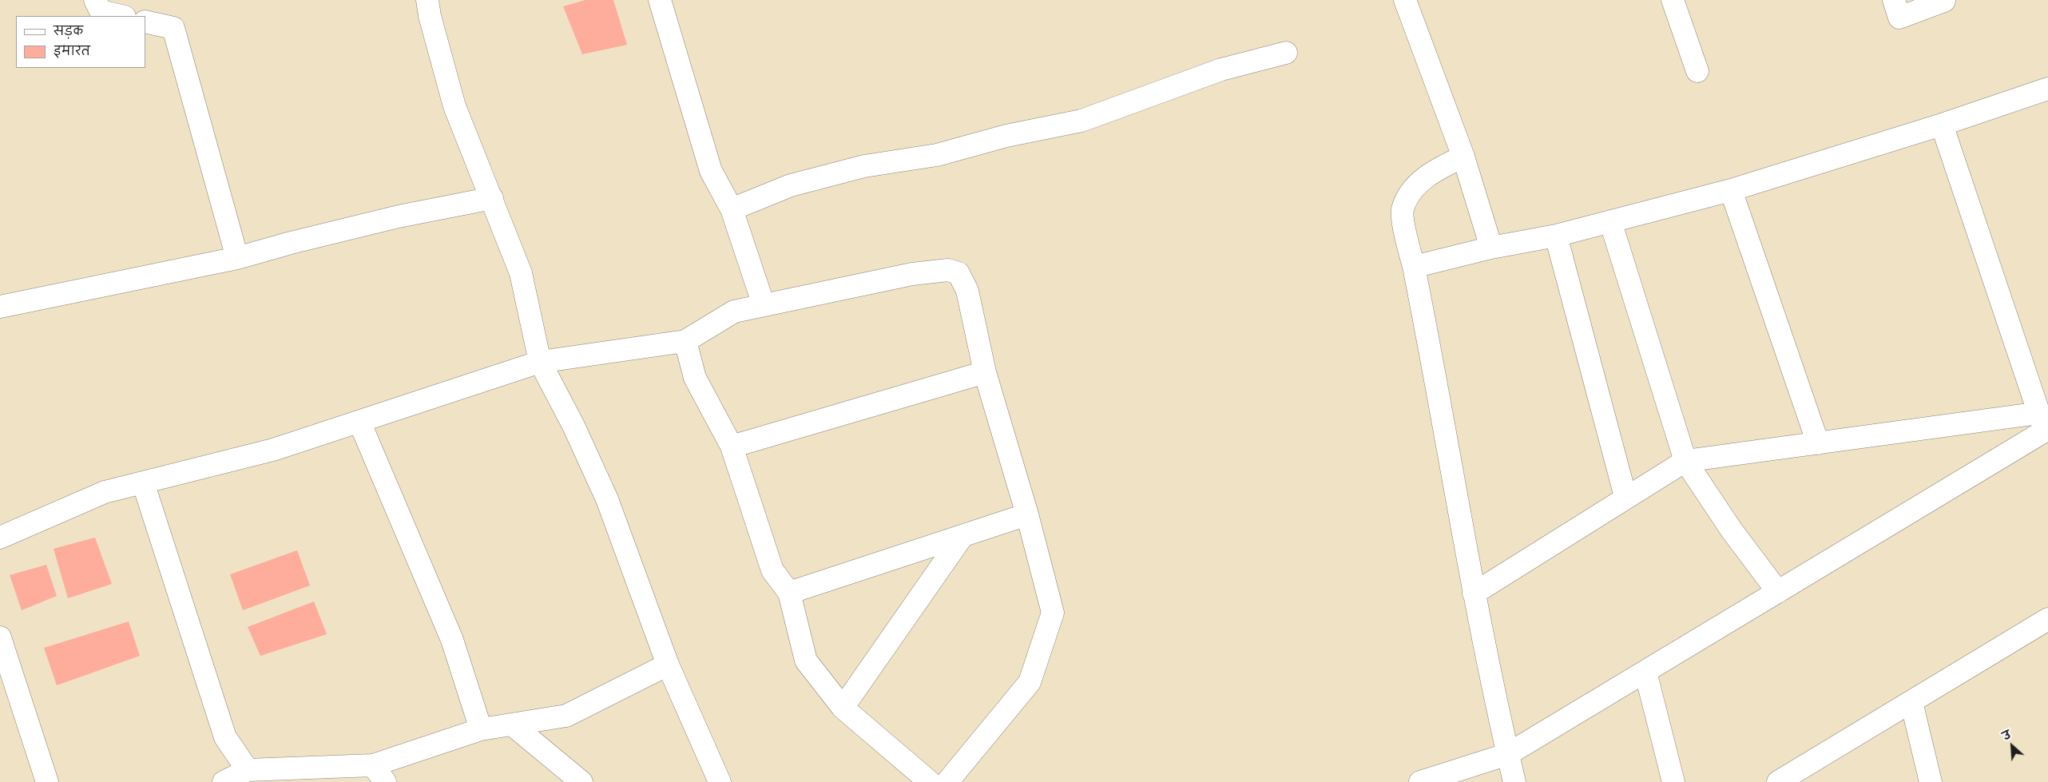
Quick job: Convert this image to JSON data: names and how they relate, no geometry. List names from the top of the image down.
{
  "legend": ["सड़क", "इमारत"],
  "north": "top left"
}
